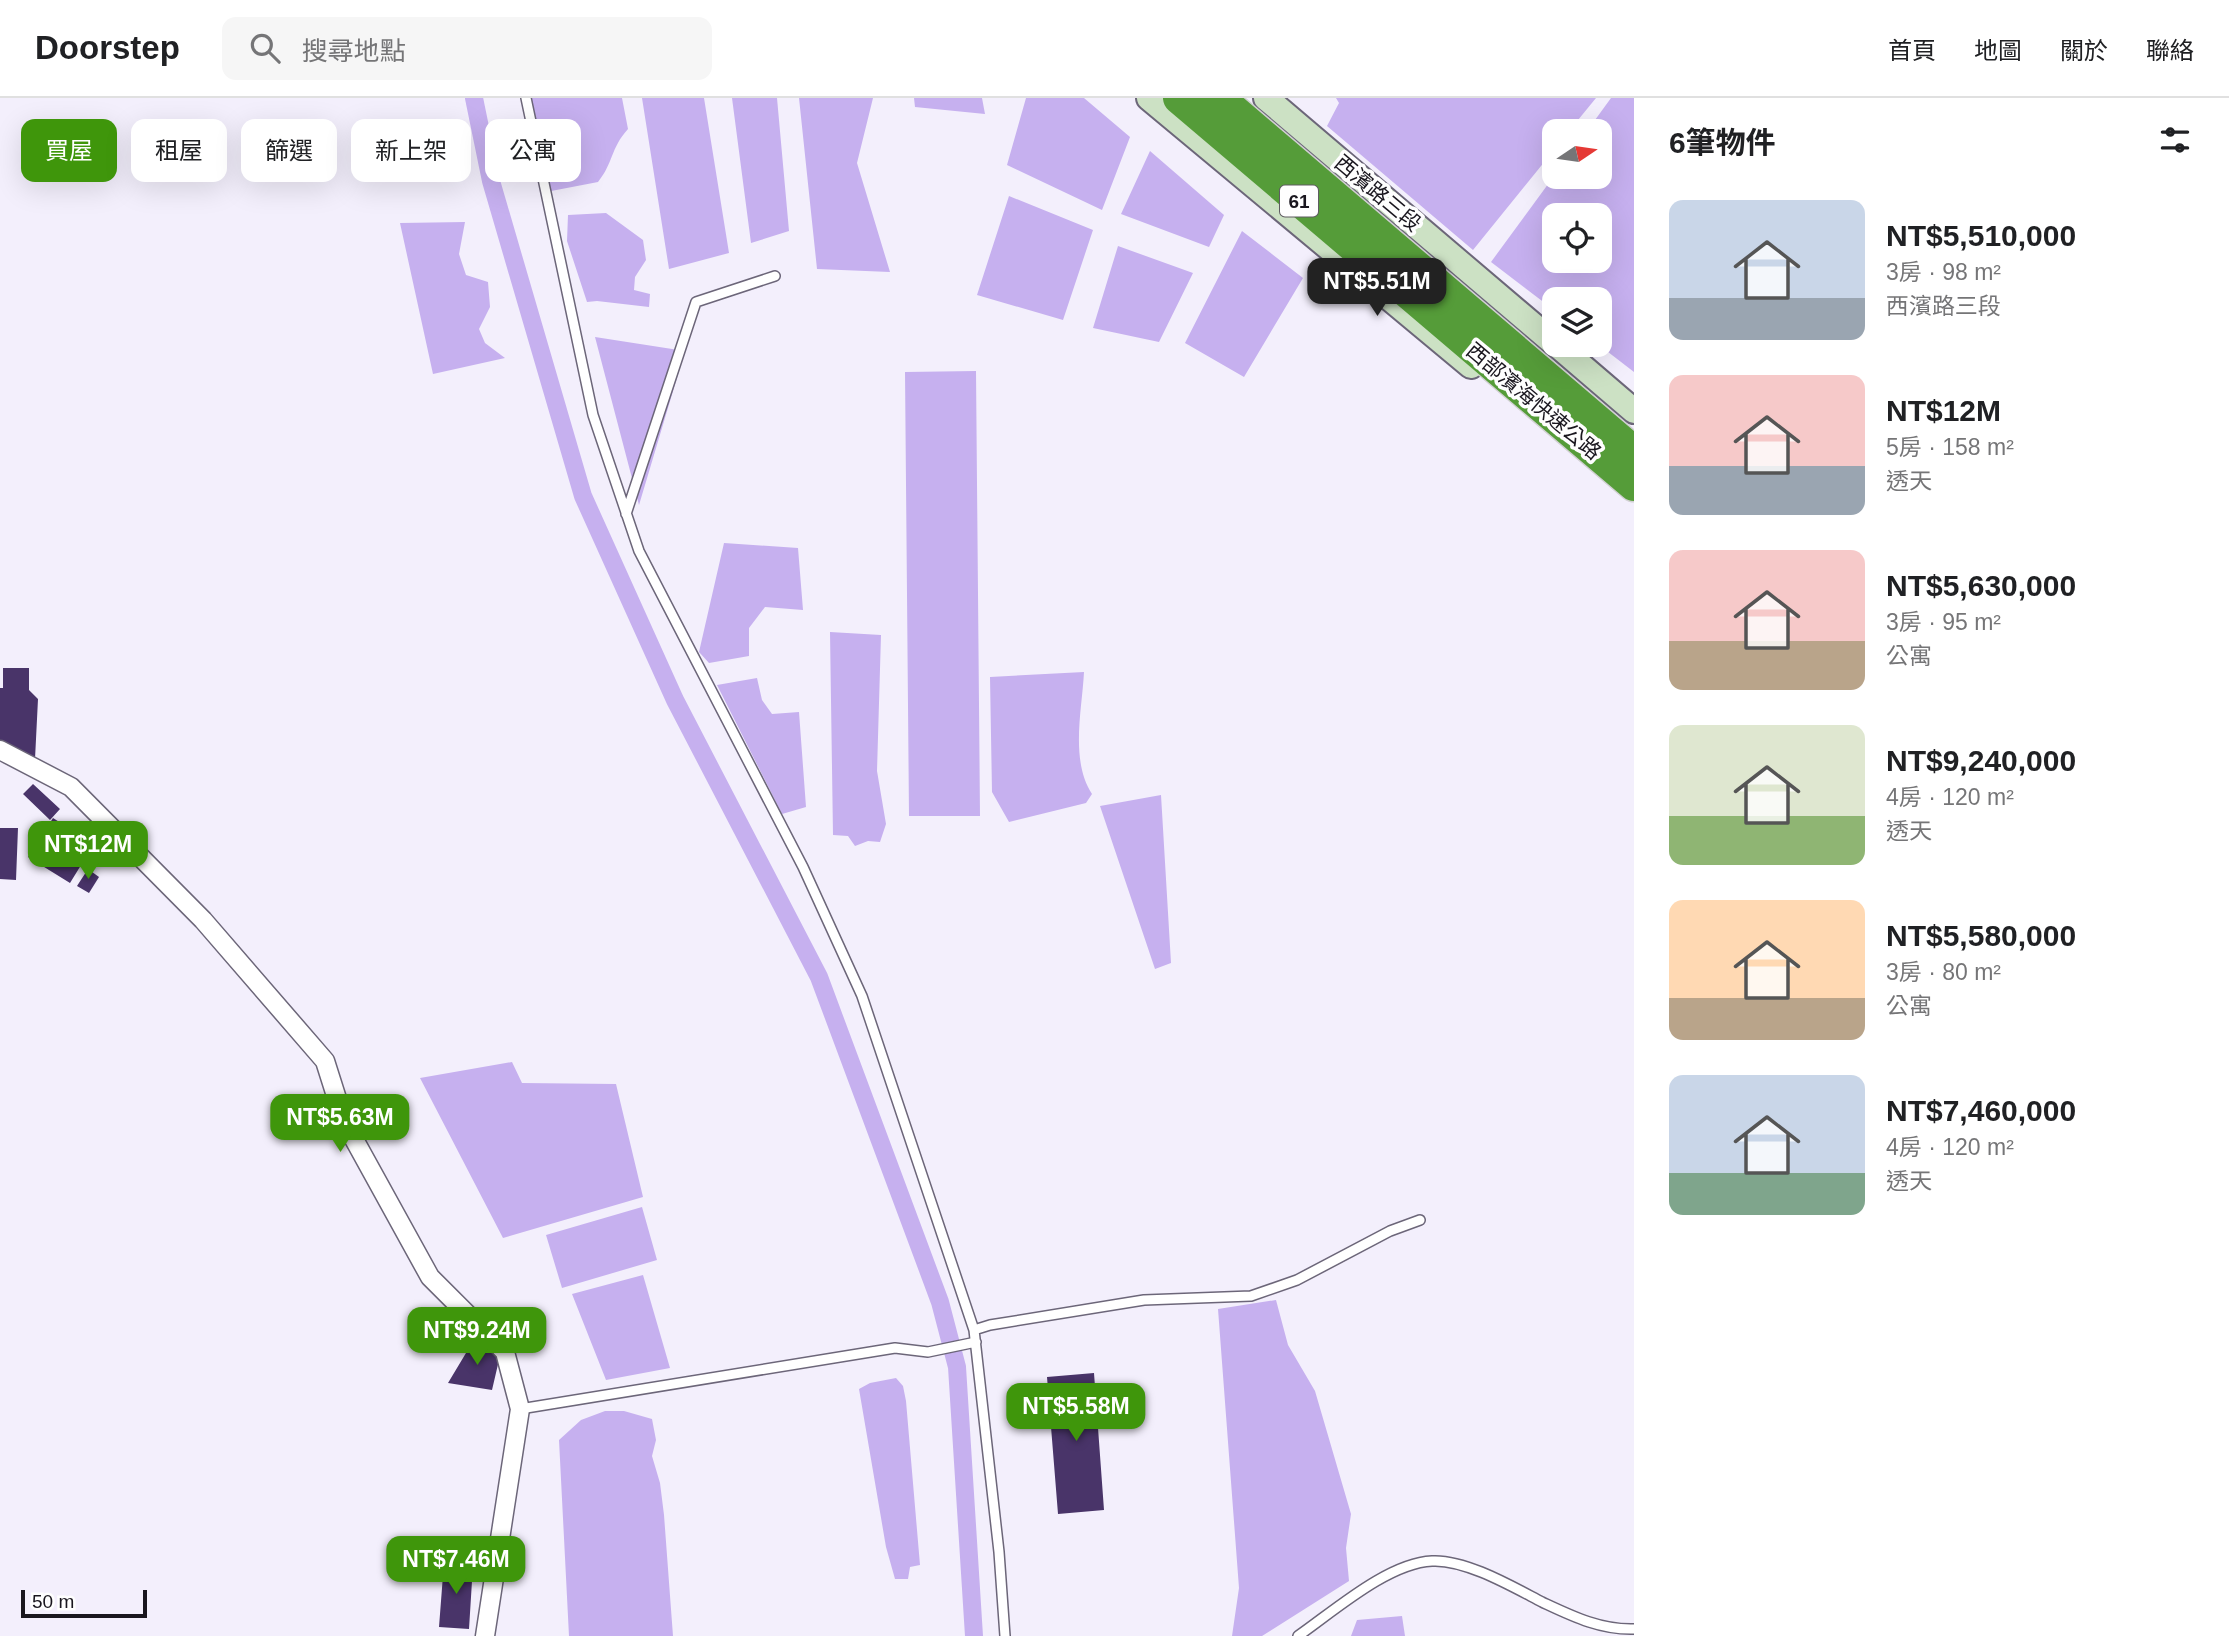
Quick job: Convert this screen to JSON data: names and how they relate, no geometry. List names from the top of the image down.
{
  "streets": {
    "highway": ["61", "西部濱海快速公路"],
    "street": ["西濱路三段"]
  },
  "scale_bar": "50 m",
  "north": "right",
  "page": {
    "header": "Doorstep",
    "search": "搜尋地點",
    "nav": [
      "首頁",
      "地圖",
      "關於",
      "聯絡"
    ],
    "heading": "6筆物件",
    "chip": [
      "買屋",
      "租屋",
      "篩選",
      "新上架",
      "公寓"
    ],
    "list": [
      {
        "name": "NT$5,510,000",
        "note": "3房 · 98 m² · 西濱路三段"
      },
      {
        "name": "NT$12M",
        "note": "5房 · 158 m² · 透天"
      },
      {
        "name": "NT$5,630,000",
        "note": "3房 · 95 m² · 公寓"
      },
      {
        "name": "NT$9,240,000",
        "note": "4房 · 120 m² · 透天"
      },
      {
        "name": "NT$5,580,000",
        "note": "3房 · 80 m² · 公寓"
      },
      {
        "name": "NT$7,460,000",
        "note": "4房 · 120 m² · 透天"
      }
    ],
    "price": [
      "NT$5.51M",
      "NT$12M",
      "NT$5.63M",
      "NT$9.24M",
      "NT$5.58M",
      "NT$7.46M"
    ],
    "scale": "50 m"
  }
}
